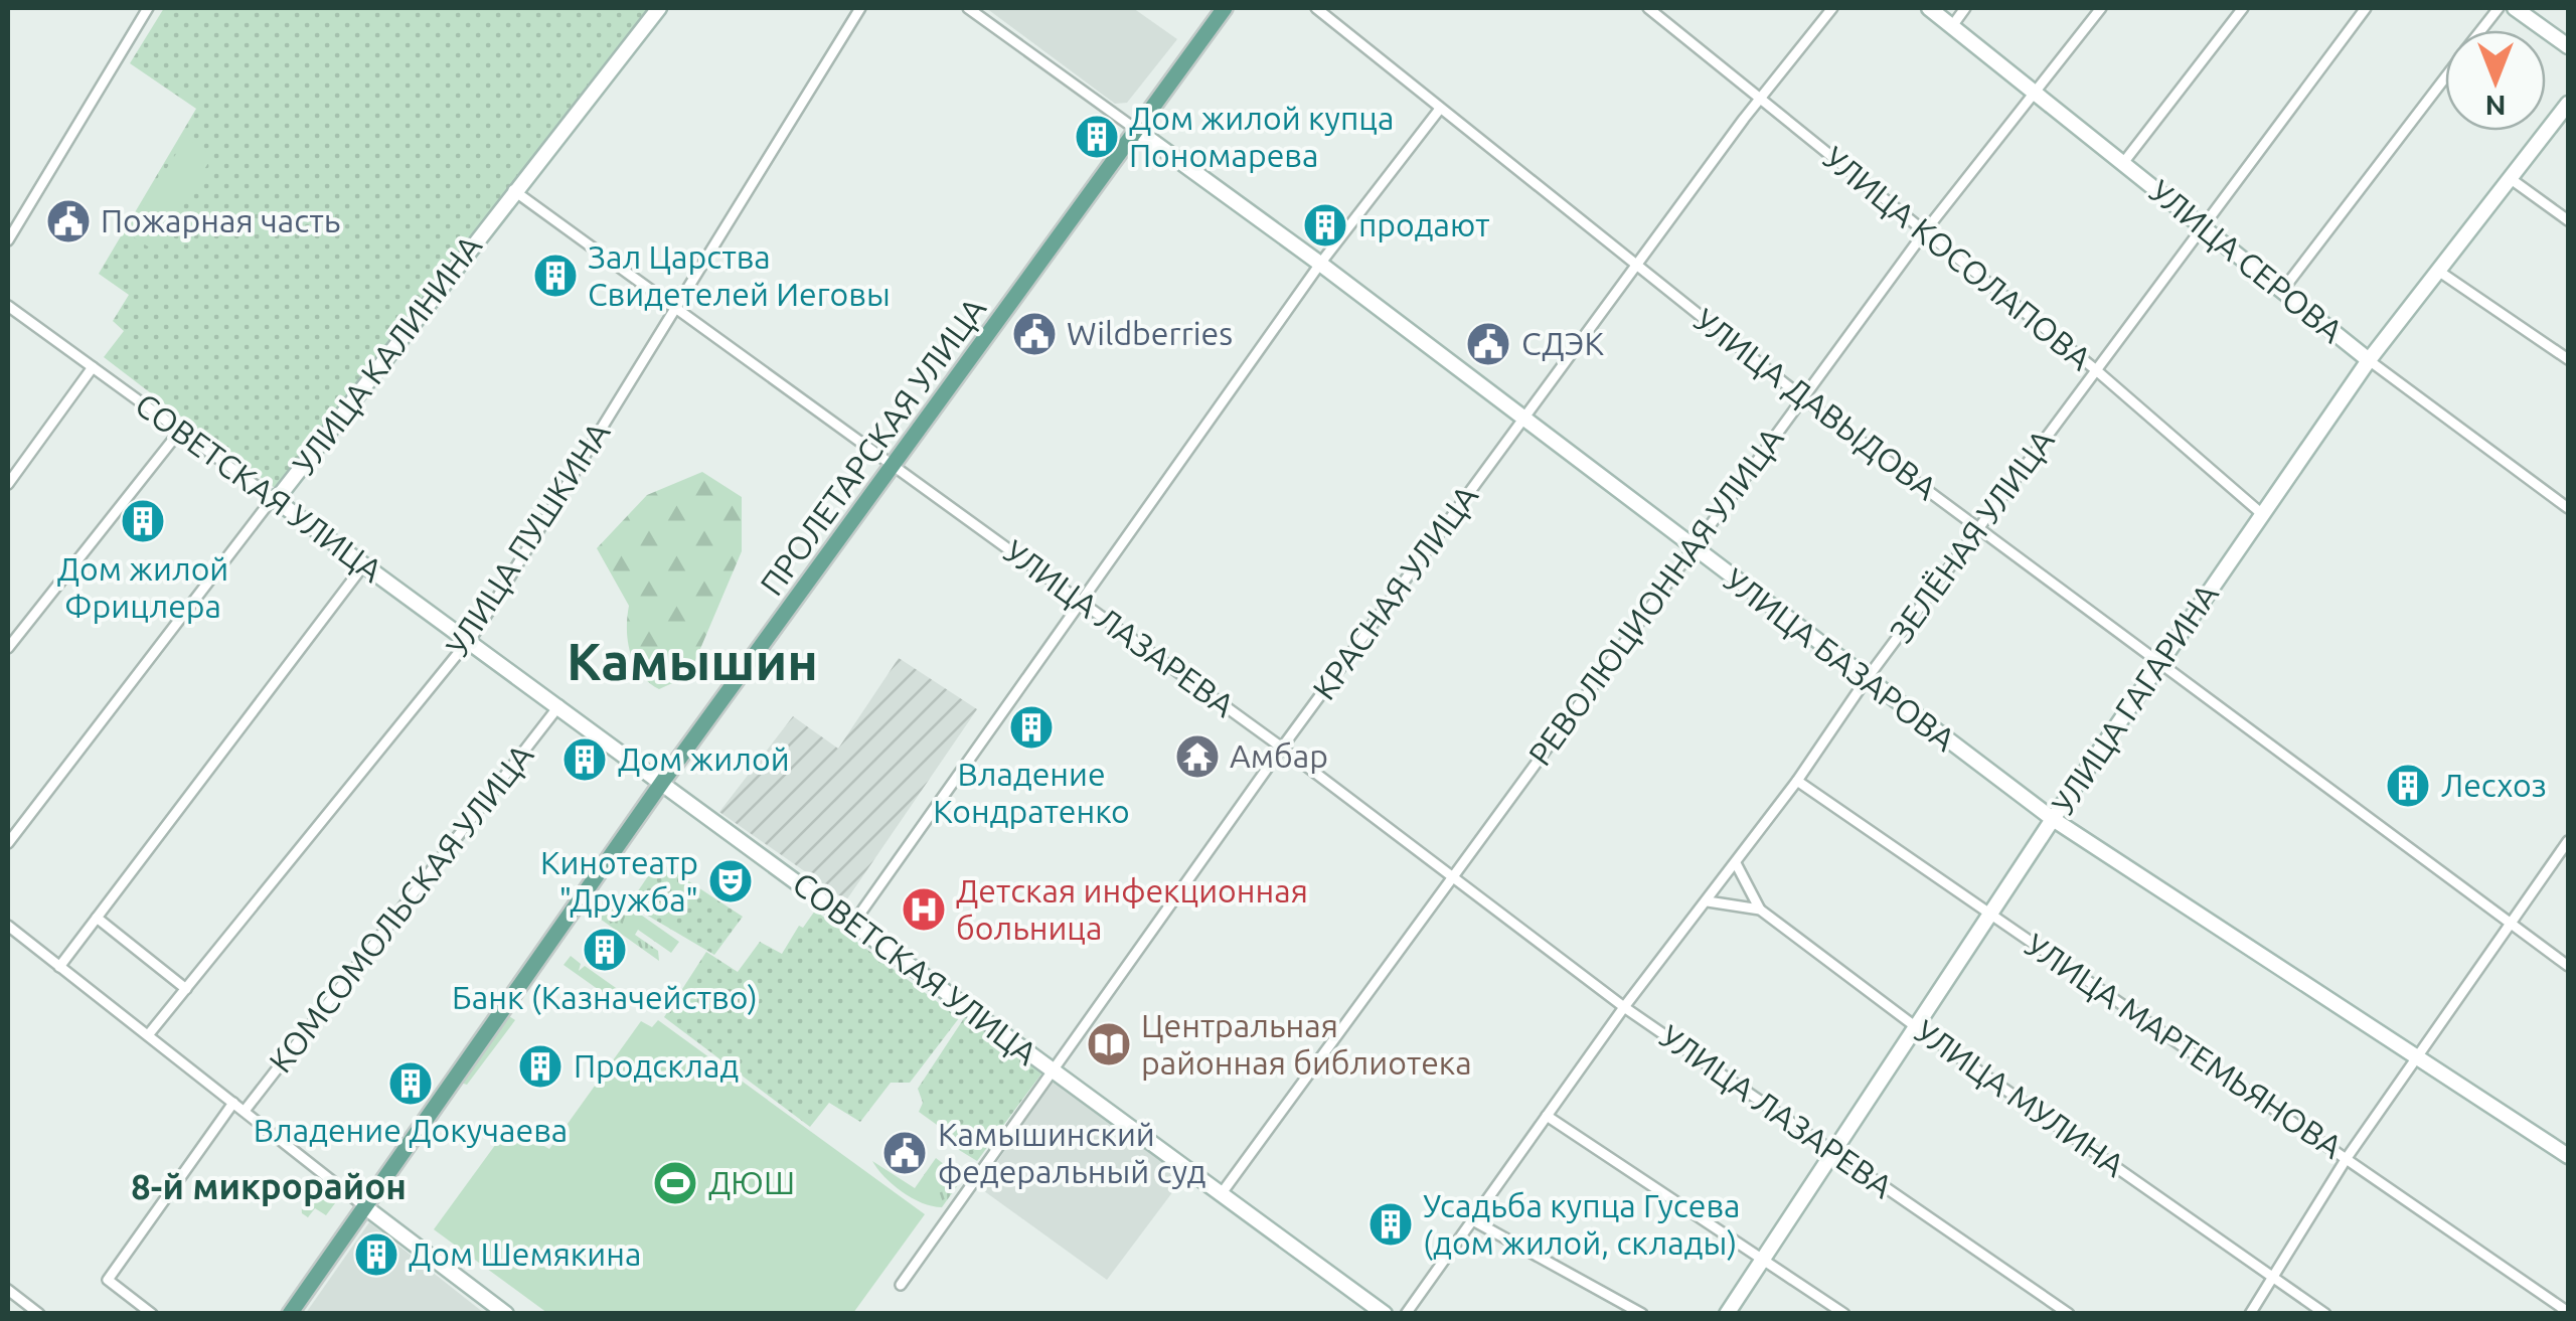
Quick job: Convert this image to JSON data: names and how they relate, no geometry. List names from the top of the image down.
{
  "streets": {
    "main road": ["ПРОЛЕТАРСКАЯ УЛИЦА"],
    "street": [
      "УЛИЦА КОСОЛАПОВА",
      "УЛИЦА СЕРОВА",
      "УЛИЦА КАЛИНИНА",
      "УЛИЦА ДАВЫДОВА",
      "СОВЕТСКАЯ УЛИЦА",
      "ЗЕЛЁНАЯ УЛИЦА",
      "УЛИЦА ПУШКИНА",
      "КРАСНАЯ УЛИЦА",
      "РЕВОЛЮЦИОННАЯ УЛИЦА",
      "УЛИЦА ЛАЗАРЕВА",
      "УЛИЦА БАЗАРОВА",
      "УЛИЦА ГАГАРИНА",
      "КОМСОМОЛЬСКАЯ УЛИЦА",
      "УЛИЦА МАРТЕМЬЯНОВА",
      "УЛИЦА МУЛИНА"
    ]
  },
  "crossings": [
    ["УЛИЦА КОСОЛАПОВА", "ЗЕЛЁНАЯ УЛИЦА"],
    ["УЛИЦА КОСОЛАПОВА", "КРАСНАЯ УЛИЦА"],
    ["УЛИЦА КОСОЛАПОВА", "РЕВОЛЮЦИОННАЯ УЛИЦА"],
    ["УЛИЦА КОСОЛАПОВА", "УЛИЦА ГАГАРИНА"],
    ["УЛИЦА СЕРОВА", "ЗЕЛЁНАЯ УЛИЦА"],
    ["УЛИЦА СЕРОВА", "РЕВОЛЮЦИОННАЯ УЛИЦА"],
    ["УЛИЦА СЕРОВА", "УЛИЦА ГАГАРИНА"],
    ["УЛИЦА КАЛИНИНА", "СОВЕТСКАЯ УЛИЦА"],
    ["УЛИЦА КАЛИНИНА", "УЛИЦА ЛАЗАРЕВА"],
    ["УЛИЦА ДАВЫДОВА", "ЗЕЛЁНАЯ УЛИЦА"],
    ["УЛИЦА ДАВЫДОВА", "КРАСНАЯ УЛИЦА"],
    ["УЛИЦА ДАВЫДОВА", "РЕВОЛЮЦИОННАЯ УЛИЦА"],
    ["УЛИЦА ДАВЫДОВА", "УЛИЦА ГАГАРИНА"],
    ["ПРОЛЕТАРСКАЯ УЛИЦА", "СОВЕТСКАЯ УЛИЦА"],
    ["ПРОЛЕТАРСКАЯ УЛИЦА", "УЛИЦА ЛАЗАРЕВА"],
    ["ПРОЛЕТАРСКАЯ УЛИЦА", "УЛИЦА БАЗАРОВА"],
    ["СОВЕТСКАЯ УЛИЦА", "УЛИЦА ПУШКИНА"],
    ["СОВЕТСКАЯ УЛИЦА", "КРАСНАЯ УЛИЦА"],
    ["СОВЕТСКАЯ УЛИЦА", "РЕВОЛЮЦИОННАЯ УЛИЦА"],
    ["СОВЕТСКАЯ УЛИЦА", "КОМСОМОЛЬСКАЯ УЛИЦА"],
    ["ЗЕЛЁНАЯ УЛИЦА", "УЛИЦА ЛАЗАРЕВА"],
    ["ЗЕЛЁНАЯ УЛИЦА", "УЛИЦА БАЗАРОВА"],
    ["ЗЕЛЁНАЯ УЛИЦА", "УЛИЦА МАРТЕМЬЯНОВА"],
    ["ЗЕЛЁНАЯ УЛИЦА", "УЛИЦА МУЛИНА"],
    ["УЛИЦА ПУШКИНА", "УЛИЦА ЛАЗАРЕВА"],
    ["КРАСНАЯ УЛИЦА", "УЛИЦА ЛАЗАРЕВА"],
    ["КРАСНАЯ УЛИЦА", "УЛИЦА БАЗАРОВА"],
    ["РЕВОЛЮЦИОННАЯ УЛИЦА", "УЛИЦА ЛАЗАРЕВА"],
    ["РЕВОЛЮЦИОННАЯ УЛИЦА", "УЛИЦА БАЗАРОВА"],
    ["УЛИЦА ЛАЗАРЕВА", "УЛИЦА ГАГАРИНА"],
    ["УЛИЦА БАЗАРОВА", "УЛИЦА ГАГАРИНА"],
    ["УЛИЦА ГАГАРИНА", "УЛИЦА МАРТЕМЬЯНОВА"],
    ["УЛИЦА ГАГАРИНА", "УЛИЦА МУЛИНА"]
  ],
  "districts": ["Камышин", "8-й микрорайон"],
  "places": {
    "building": [
      "Дом жилой купца Пономарева",
      "продают",
      "Зал Царства Свидетелей Иеговы",
      "Дом жилой Фрицлера",
      "Владение Кондратенко",
      "Дом жилой",
      "Лесхоз",
      "Банк (Казначейство)",
      "Продсклад",
      "Владение Докучаева",
      "Усадьба купца Гусева (дом жилой, склады)",
      "Дом Шемякина"
    ],
    "public building": [
      "Пожарная часть",
      "Wildberries",
      "СДЭК",
      "Камышинский федеральный суд"
    ],
    "temple": ["Амбар"],
    "theatre": ["Кинотеатр \"Дружба\""],
    "hospital": ["Детская инфекционная больница"],
    "library": ["Центральная районная библиотека"],
    "sports": ["ДЮШ"]
  },
  "north": "bottom"
}
